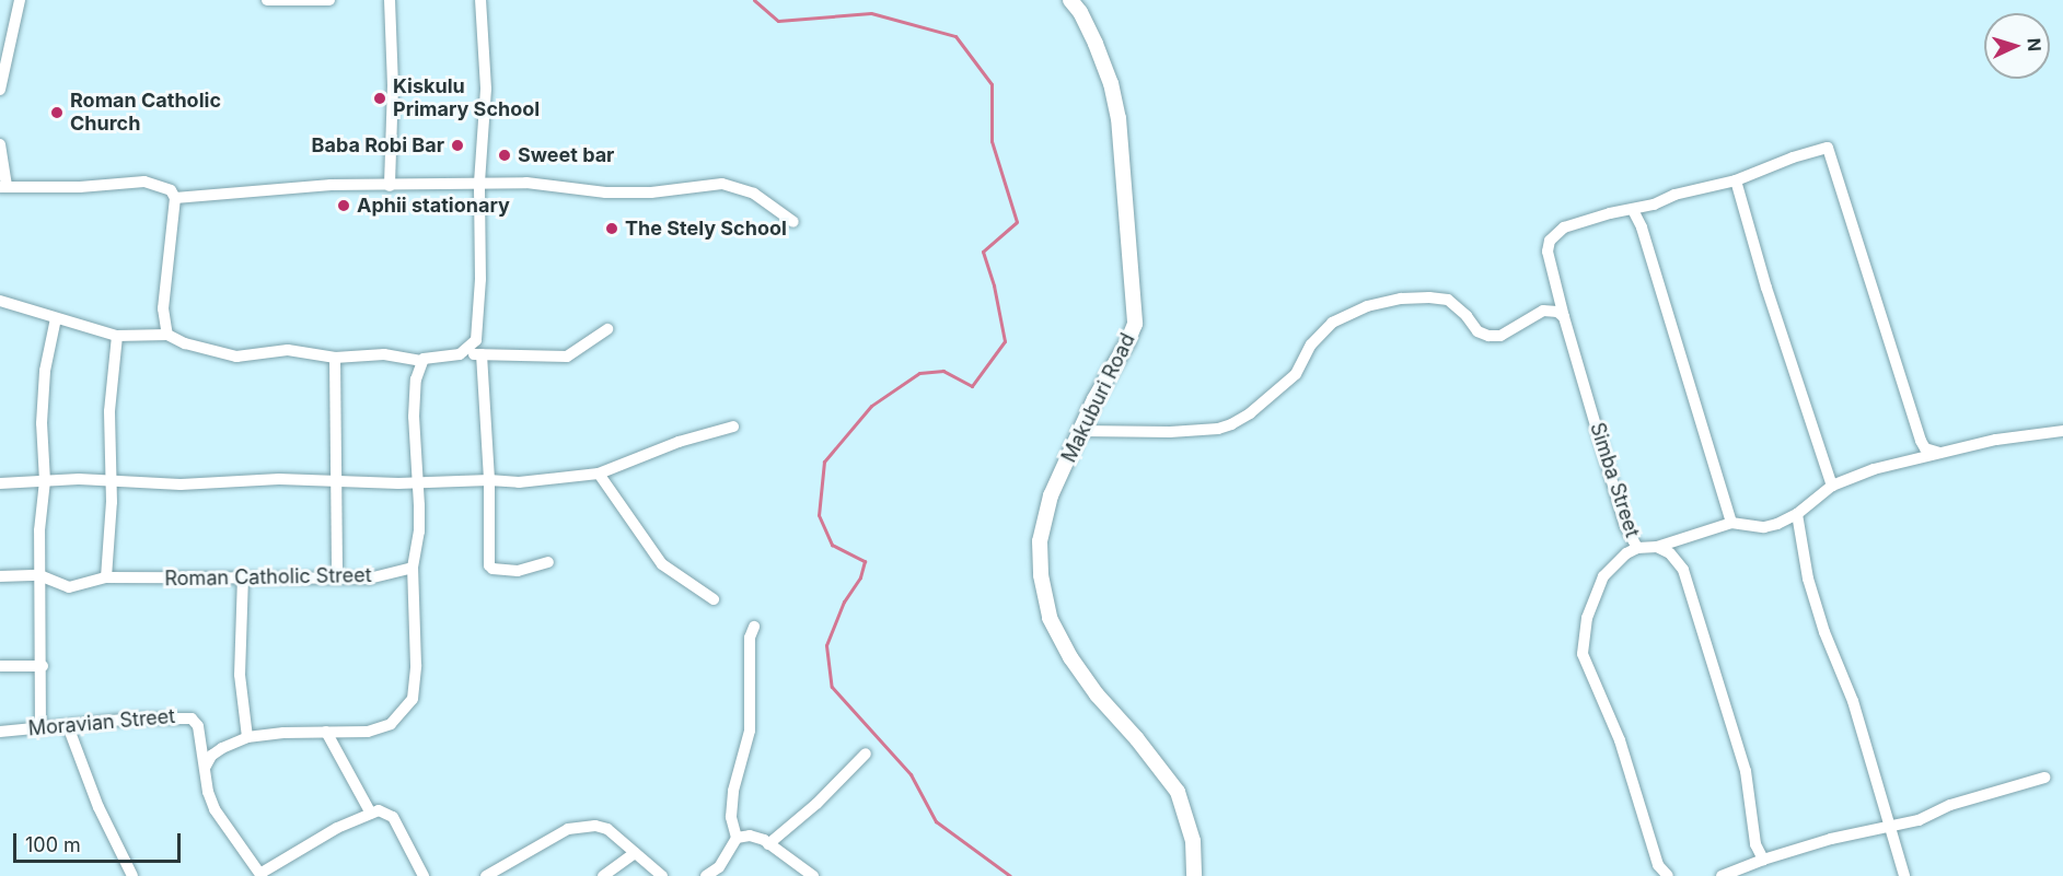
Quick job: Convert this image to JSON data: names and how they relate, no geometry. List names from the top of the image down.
{
  "streets": {
    "street": [
      "Makuburi Road",
      "Simba Street",
      "Roman Catholic Street",
      "Moravian Street"
    ]
  },
  "places": [
    "Kiskulu Primary School",
    "Roman Catholic Church",
    "Baba Robi Bar",
    "Sweet bar",
    "Aphii stationary",
    "The Stely School"
  ],
  "scale_bar": "100 m",
  "north": "right"
}
